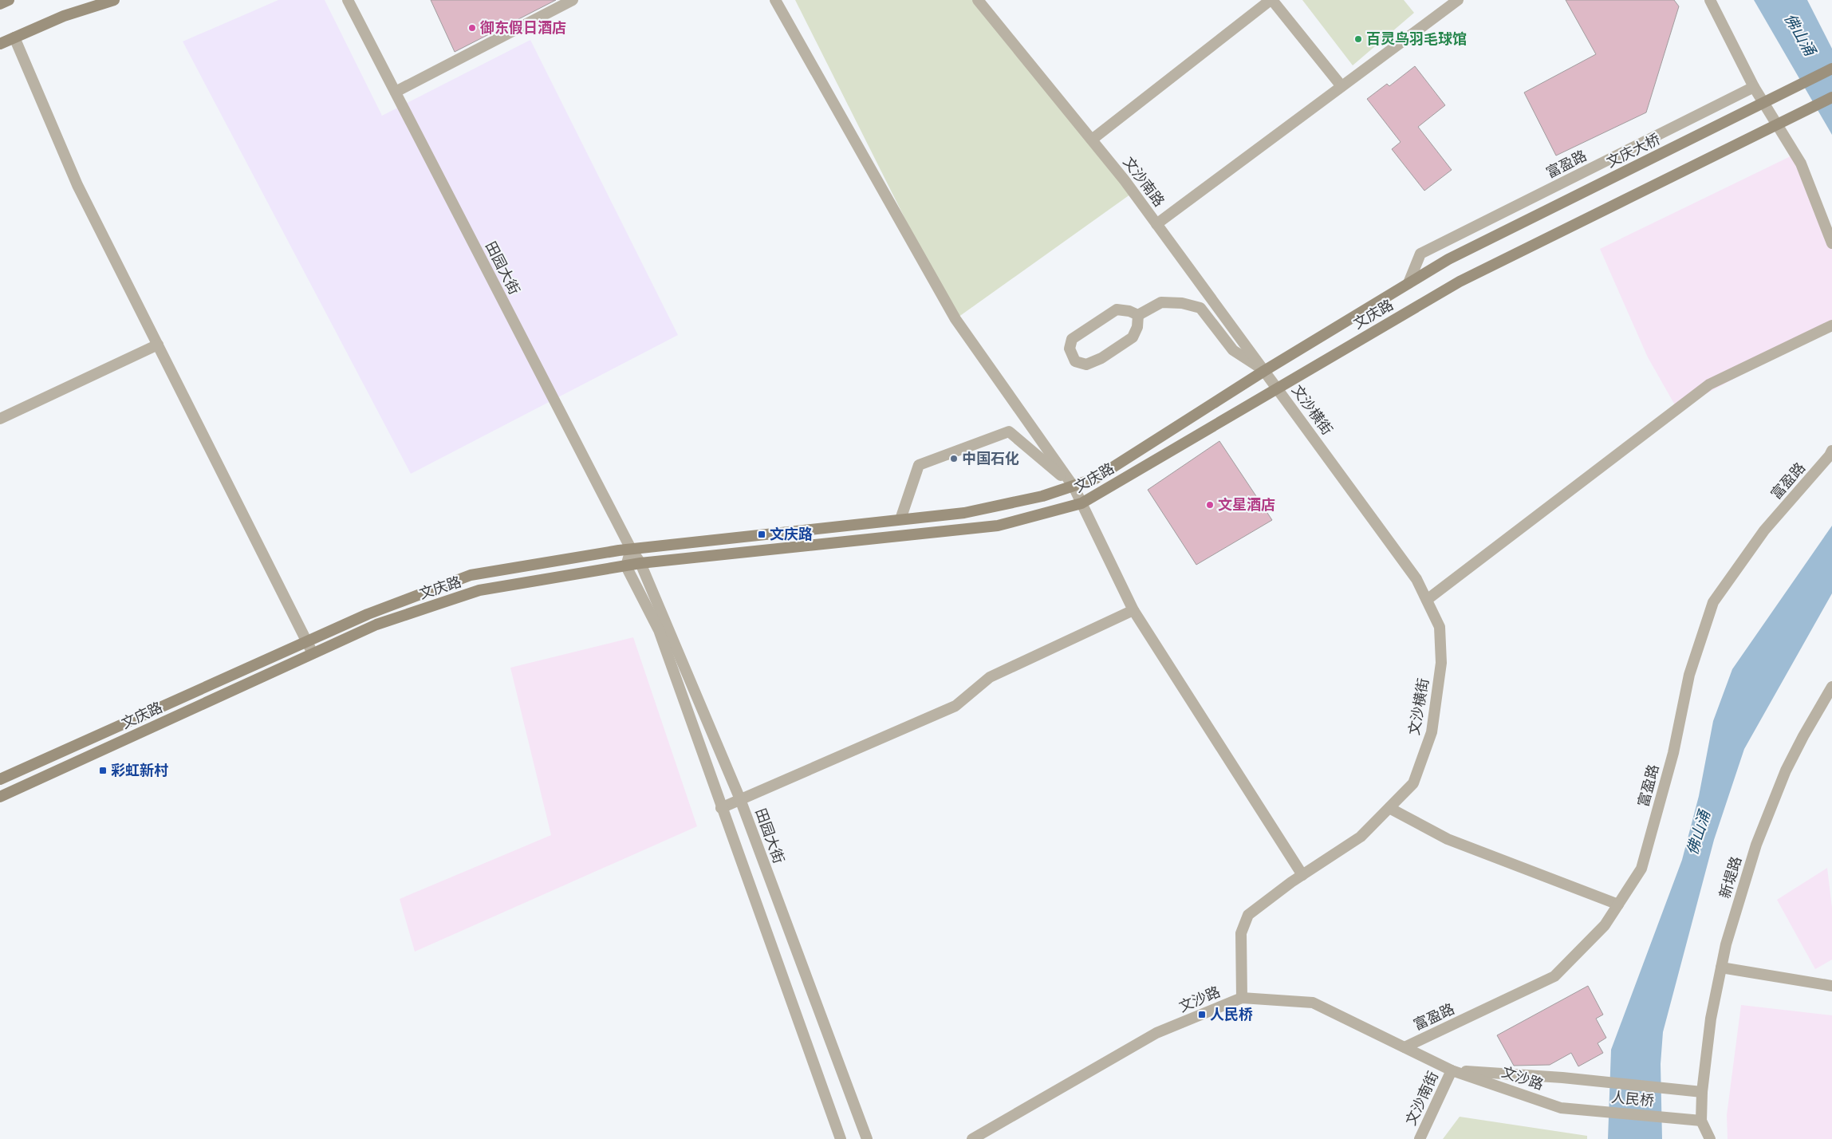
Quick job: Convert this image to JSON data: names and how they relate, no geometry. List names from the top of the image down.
{
  "streets": {
    "main road": ["文庆大桥", "文庆路"],
    "street": [
      "富盈路",
      "文沙南路",
      "田园大街",
      "文沙横街",
      "新堤路",
      "文沙路",
      "文沙南街",
      "人民桥"
    ]
  },
  "crossings": [
    ["文庆大桥", "文庆路"],
    ["富盈路", "文庆路"],
    ["富盈路", "文沙路"],
    ["文沙南路", "文庆路"],
    ["文沙南路", "文沙横街"],
    ["田园大街", "文庆路"],
    ["文庆路", "文沙横街"],
    ["文沙横街", "文沙路"],
    ["新堤路", "人民桥"],
    ["文沙路", "文沙南街"],
    ["文沙路", "人民桥"]
  ],
  "water": ["佛山涌"],
  "places": {
    "other": [
      "御东假日酒店",
      "百灵鸟羽毛球馆",
      "中国石化",
      "文星酒店"
    ],
    "transit": ["文庆路", "彩虹新村", "人民桥"]
  }
}
